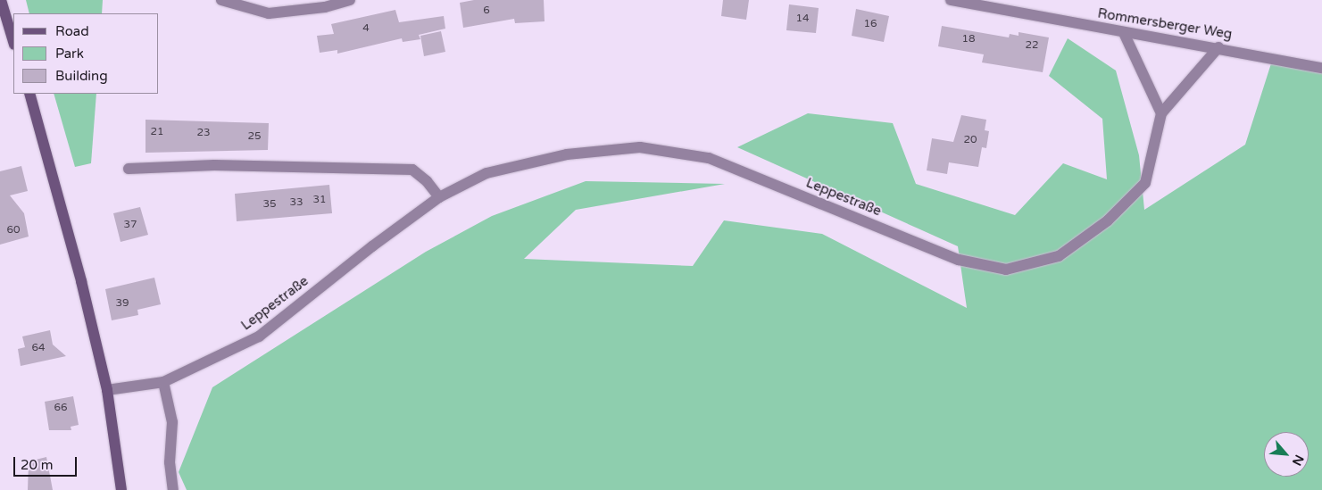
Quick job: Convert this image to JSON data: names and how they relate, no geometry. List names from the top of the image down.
{
  "streets": {
    "street": ["Rommersberger Weg", "Leppestraße"]
  },
  "crossings": [
    ["Rommersberger Weg", "Leppestraße"]
  ],
  "house_numbers": [
    "6",
    "14",
    "16",
    "4",
    "18",
    "22",
    "21",
    "23",
    "25",
    "20",
    "31",
    "33",
    "35",
    "37",
    "60",
    "39",
    "64",
    "66"
  ],
  "legend": ["Road", "Park", "Building"],
  "scale_bar": "20 m",
  "north": "bottom right"
}
